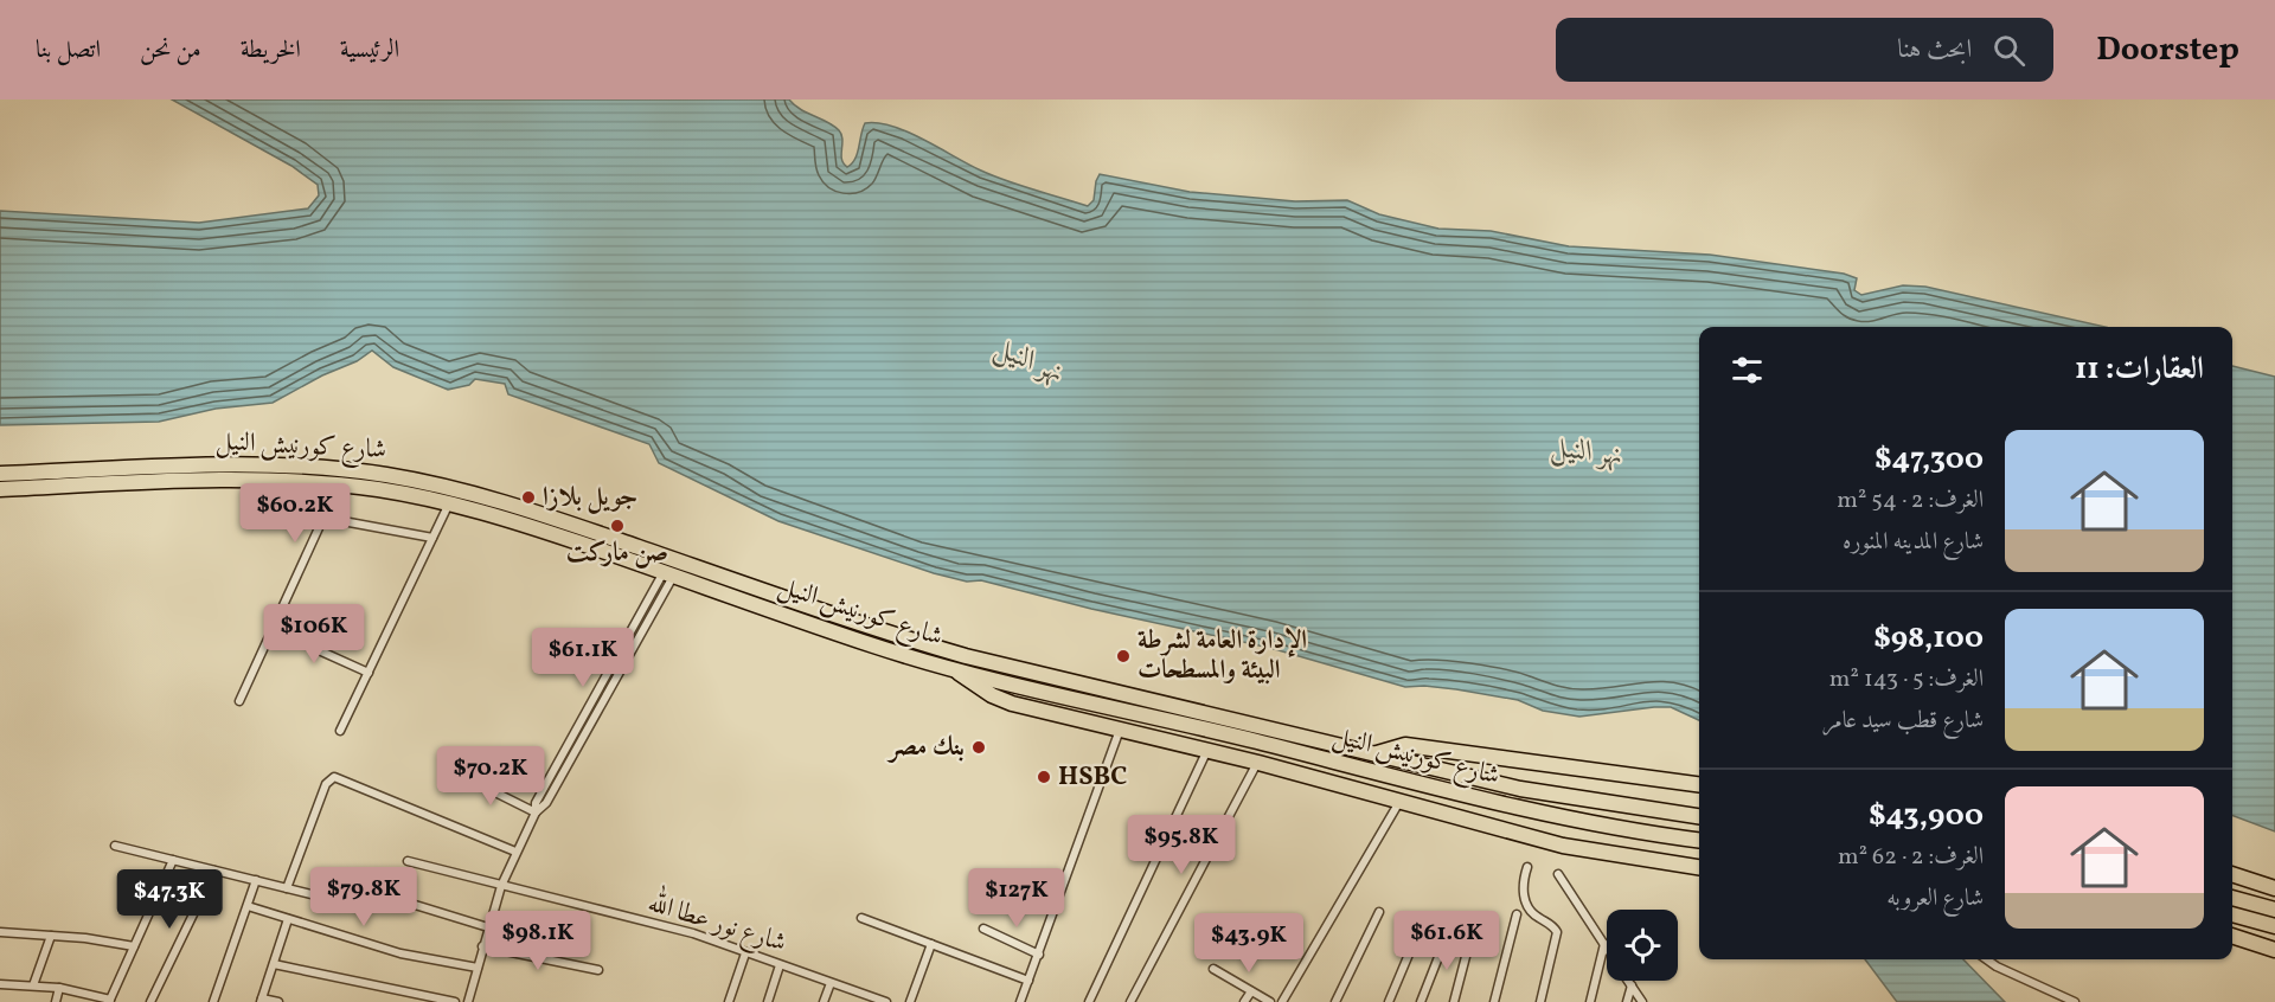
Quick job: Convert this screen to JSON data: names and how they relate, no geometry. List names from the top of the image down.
{
  "streets": {
    "highway": ["شارع كورنيش النيل"],
    "street": ["شارع نور عطا الله"]
  },
  "water": ["نهر النيل"],
  "places": [
    "جويل بلازا",
    "صن ماركت",
    "الإدارة العامة لشرطة البيئة والمسطحات",
    "بنك مصر",
    "HSBC"
  ],
  "page": {
    "header": "Doorstep",
    "search": "ابحث هنا",
    "nav": [
      "الرئيسية",
      "الخريطة",
      "من نحن",
      "اتصل بنا"
    ],
    "heading": "العقارات: 11",
    "list": [
      {
        "name": "$47,300",
        "note": "الغرف: 2 · 54 m² · شارع المدينه المنوره"
      },
      {
        "name": "$98,100",
        "note": "الغرف: 5 · 143 m² · شارع قطب سيد عامر"
      },
      {
        "name": "$43,900",
        "note": "الغرف: 2 · 62 m² · شارع العروبه"
      }
    ],
    "price": [
      "$60.2K",
      "$106K",
      "$61.1K",
      "$70.2K",
      "$95.8K",
      "$79.8K",
      "$127K",
      "$47.3K",
      "$98.1K",
      "$61.6K",
      "$43.9K"
    ]
  }
}
